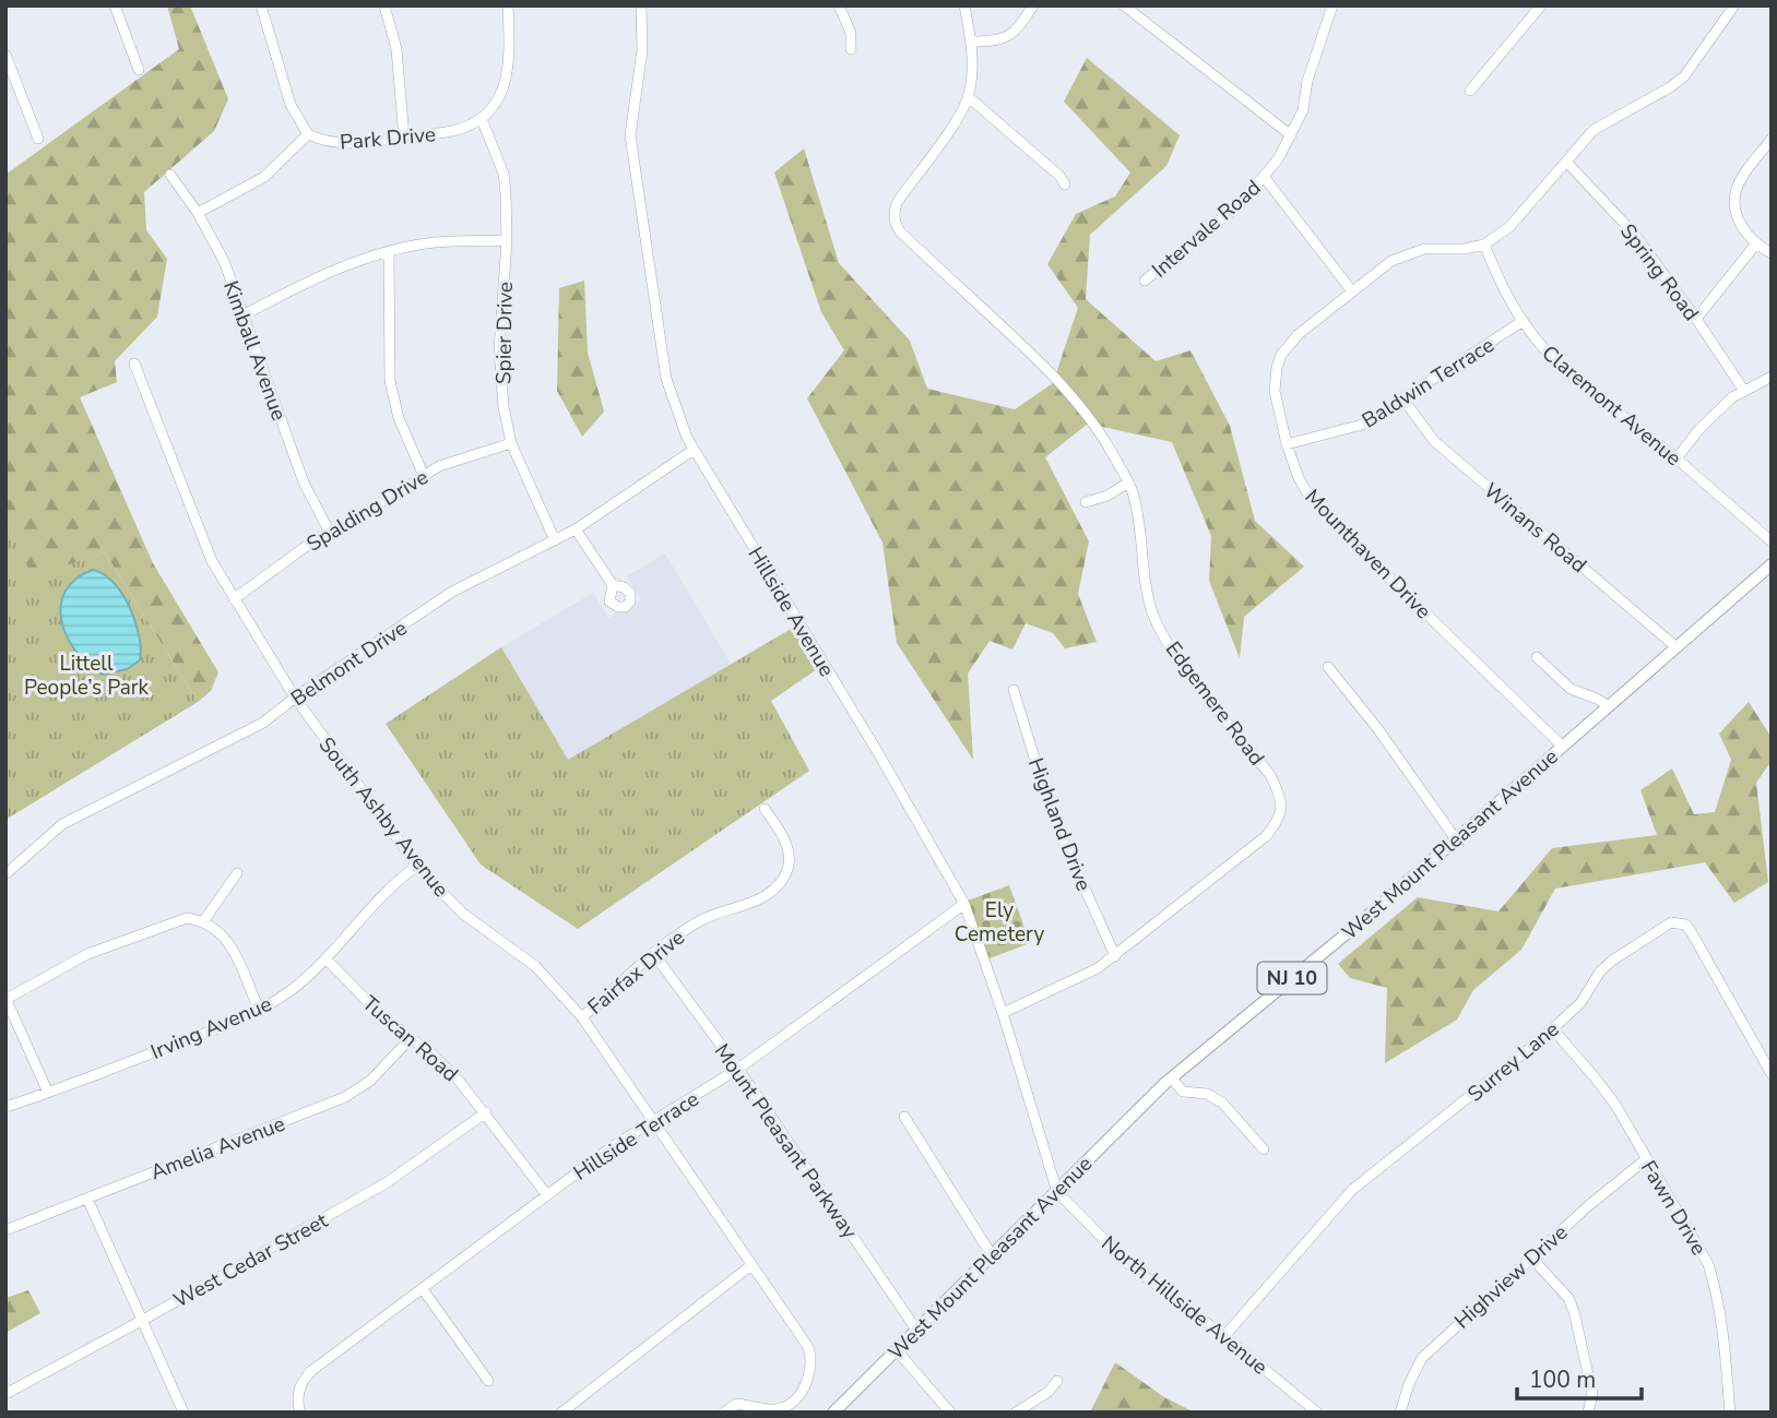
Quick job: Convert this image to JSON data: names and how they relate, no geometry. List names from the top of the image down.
{
  "streets": {
    "main road": ["West Mount Pleasant Avenue", "NJ 10"],
    "street": [
      "Park Drive",
      "Intervale Road",
      "Spring Road",
      "Spier Drive",
      "Kimball Avenue",
      "Baldwin Terrace",
      "Claremont Avenue",
      "Spalding Drive",
      "Winans Road",
      "Mounthaven Drive",
      "Hillside Avenue",
      "Belmont Drive",
      "Edgemere Road",
      "South Ashby Avenue",
      "Highland Drive",
      "Fairfax Drive",
      "Irving Avenue",
      "Tuscan Road",
      "Surrey Lane",
      "Hillside Terrace",
      "Mount Pleasant Parkway",
      "Amelia Avenue",
      "Fawn Drive",
      "West Cedar Street",
      "Highview Drive",
      "North Hillside Avenue"
    ]
  },
  "crossings": [
    ["Park Drive", "Spier Drive"],
    ["Park Drive", "Kimball Avenue"],
    ["Spier Drive", "Spalding Drive"],
    ["Spier Drive", "Belmont Drive"],
    ["Kimball Avenue", "Spalding Drive"],
    ["Baldwin Terrace", "Claremont Avenue"],
    ["Baldwin Terrace", "Winans Road"],
    ["Baldwin Terrace", "Mounthaven Drive"],
    ["Claremont Avenue", "Mounthaven Drive"],
    ["Spalding Drive", "South Ashby Avenue"],
    ["Winans Road", "West Mount Pleasant Avenue"],
    ["Mounthaven Drive", "West Mount Pleasant Avenue"],
    ["Hillside Avenue", "Belmont Drive"],
    ["Hillside Avenue", "Edgemere Road"],
    ["Hillside Avenue", "West Mount Pleasant Avenue"],
    ["Hillside Avenue", "Hillside Terrace"],
    ["Hillside Avenue", "North Hillside Avenue"],
    ["Belmont Drive", "South Ashby Avenue"],
    ["Edgemere Road", "Highland Drive"],
    ["South Ashby Avenue", "Fairfax Drive"],
    ["South Ashby Avenue", "Irving Avenue"],
    ["South Ashby Avenue", "Hillside Terrace"],
    ["West Mount Pleasant Avenue", "Mount Pleasant Parkway"],
    ["West Mount Pleasant Avenue", "North Hillside Avenue"],
    ["Fairfax Drive", "Mount Pleasant Parkway"],
    ["Irving Avenue", "Tuscan Road"],
    ["Tuscan Road", "Hillside Terrace"],
    ["Tuscan Road", "Amelia Avenue"],
    ["Tuscan Road", "West Cedar Street"],
    ["Surrey Lane", "Fawn Drive"],
    ["Surrey Lane", "North Hillside Avenue"],
    ["Hillside Terrace", "Mount Pleasant Parkway"],
    ["Fawn Drive", "Highview Drive"]
  ],
  "parks": ["Littell People’s Park", "Ely Cemetery"],
  "scale_bar": "100 m"
}
